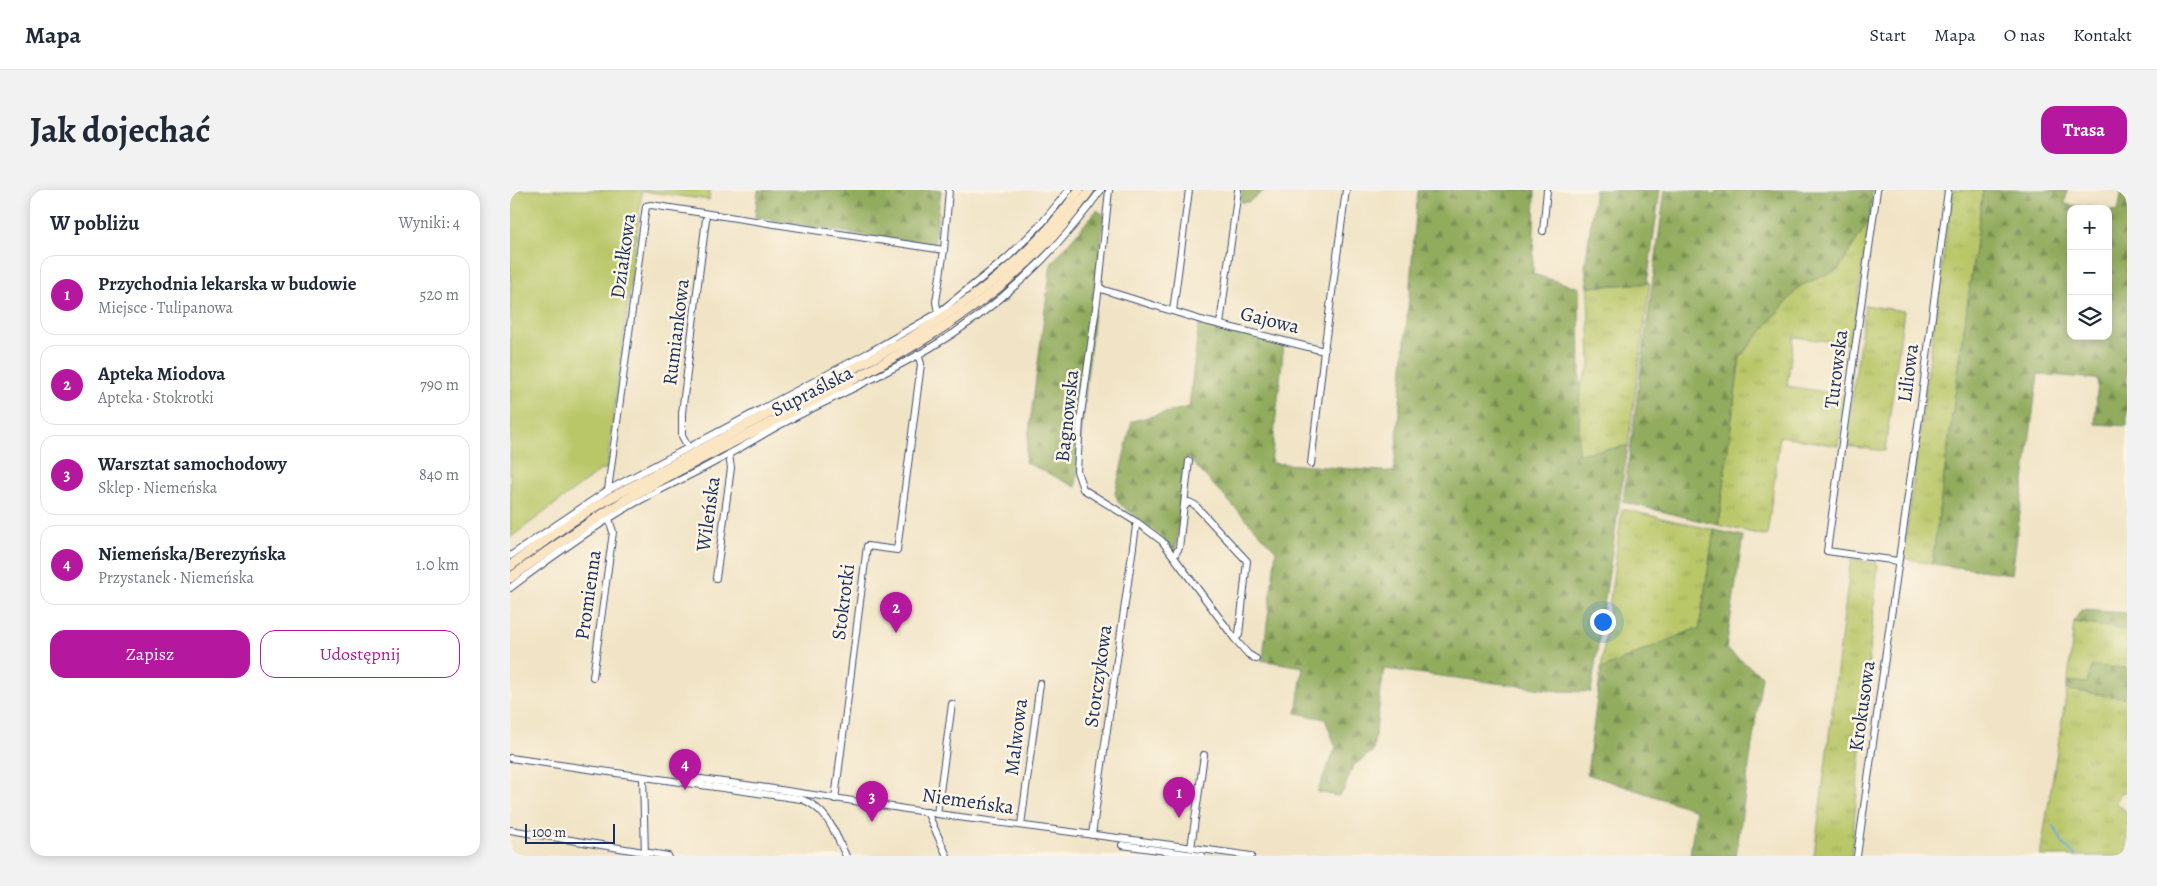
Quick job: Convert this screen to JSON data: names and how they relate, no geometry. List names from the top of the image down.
{
  "streets": {
    "street": [
      "Działkowa",
      "Gajowa",
      "Rumiankowa",
      "Turowska",
      "Liliowa",
      "Supraślska",
      "Bagnowska",
      "Wileńska",
      "Promienna",
      "Stokrotki",
      "Storczykowa",
      "Krokusowa",
      "Malwowa",
      "Niemeńska"
    ]
  },
  "crossings": [
    ["Działkowa", "Supraślska"],
    ["Gajowa", "Bagnowska"],
    ["Rumiankowa", "Supraślska"],
    ["Turowska", "Liliowa"],
    ["Turowska", "Krokusowa"],
    ["Liliowa", "Krokusowa"],
    ["Supraślska", "Wileńska"],
    ["Supraślska", "Promienna"],
    ["Supraślska", "Stokrotki"],
    ["Bagnowska", "Storczykowa"],
    ["Stokrotki", "Niemeńska"],
    ["Storczykowa", "Niemeńska"],
    ["Malwowa", "Niemeńska"]
  ],
  "scale_bar": "100 m",
  "page": {
    "header": "Mapa",
    "nav": [
      "Start",
      "Mapa",
      "O nas",
      "Kontakt"
    ],
    "title": "Jak dojechać",
    "buttons": [
      "Trasa",
      ["Zapisz", "Udostępnij"]
    ],
    "heading": ["W pobliżu", "Wyniki: 4"],
    "map_buttons": ["+", "−"],
    "list": [
      {
        "mark": "1",
        "name": "Przychodnia lekarska w budowie",
        "note": "Miejsce · Tulipanowa",
        "value": "520 m"
      },
      {
        "mark": "2",
        "name": "Apteka Miodova",
        "note": "Apteka · Stokrotki",
        "value": "790 m"
      },
      {
        "mark": "3",
        "name": "Warsztat samochodowy",
        "note": "Sklep · Niemeńska",
        "value": "840 m"
      },
      {
        "mark": "4",
        "name": "Niemeńska/Berezyńska",
        "note": "Przystanek · Niemeńska",
        "value": "1.0 km"
      }
    ],
    "pins": [
      "2",
      "4",
      "1",
      "3"
    ],
    "scale": "100 m"
  }
}
